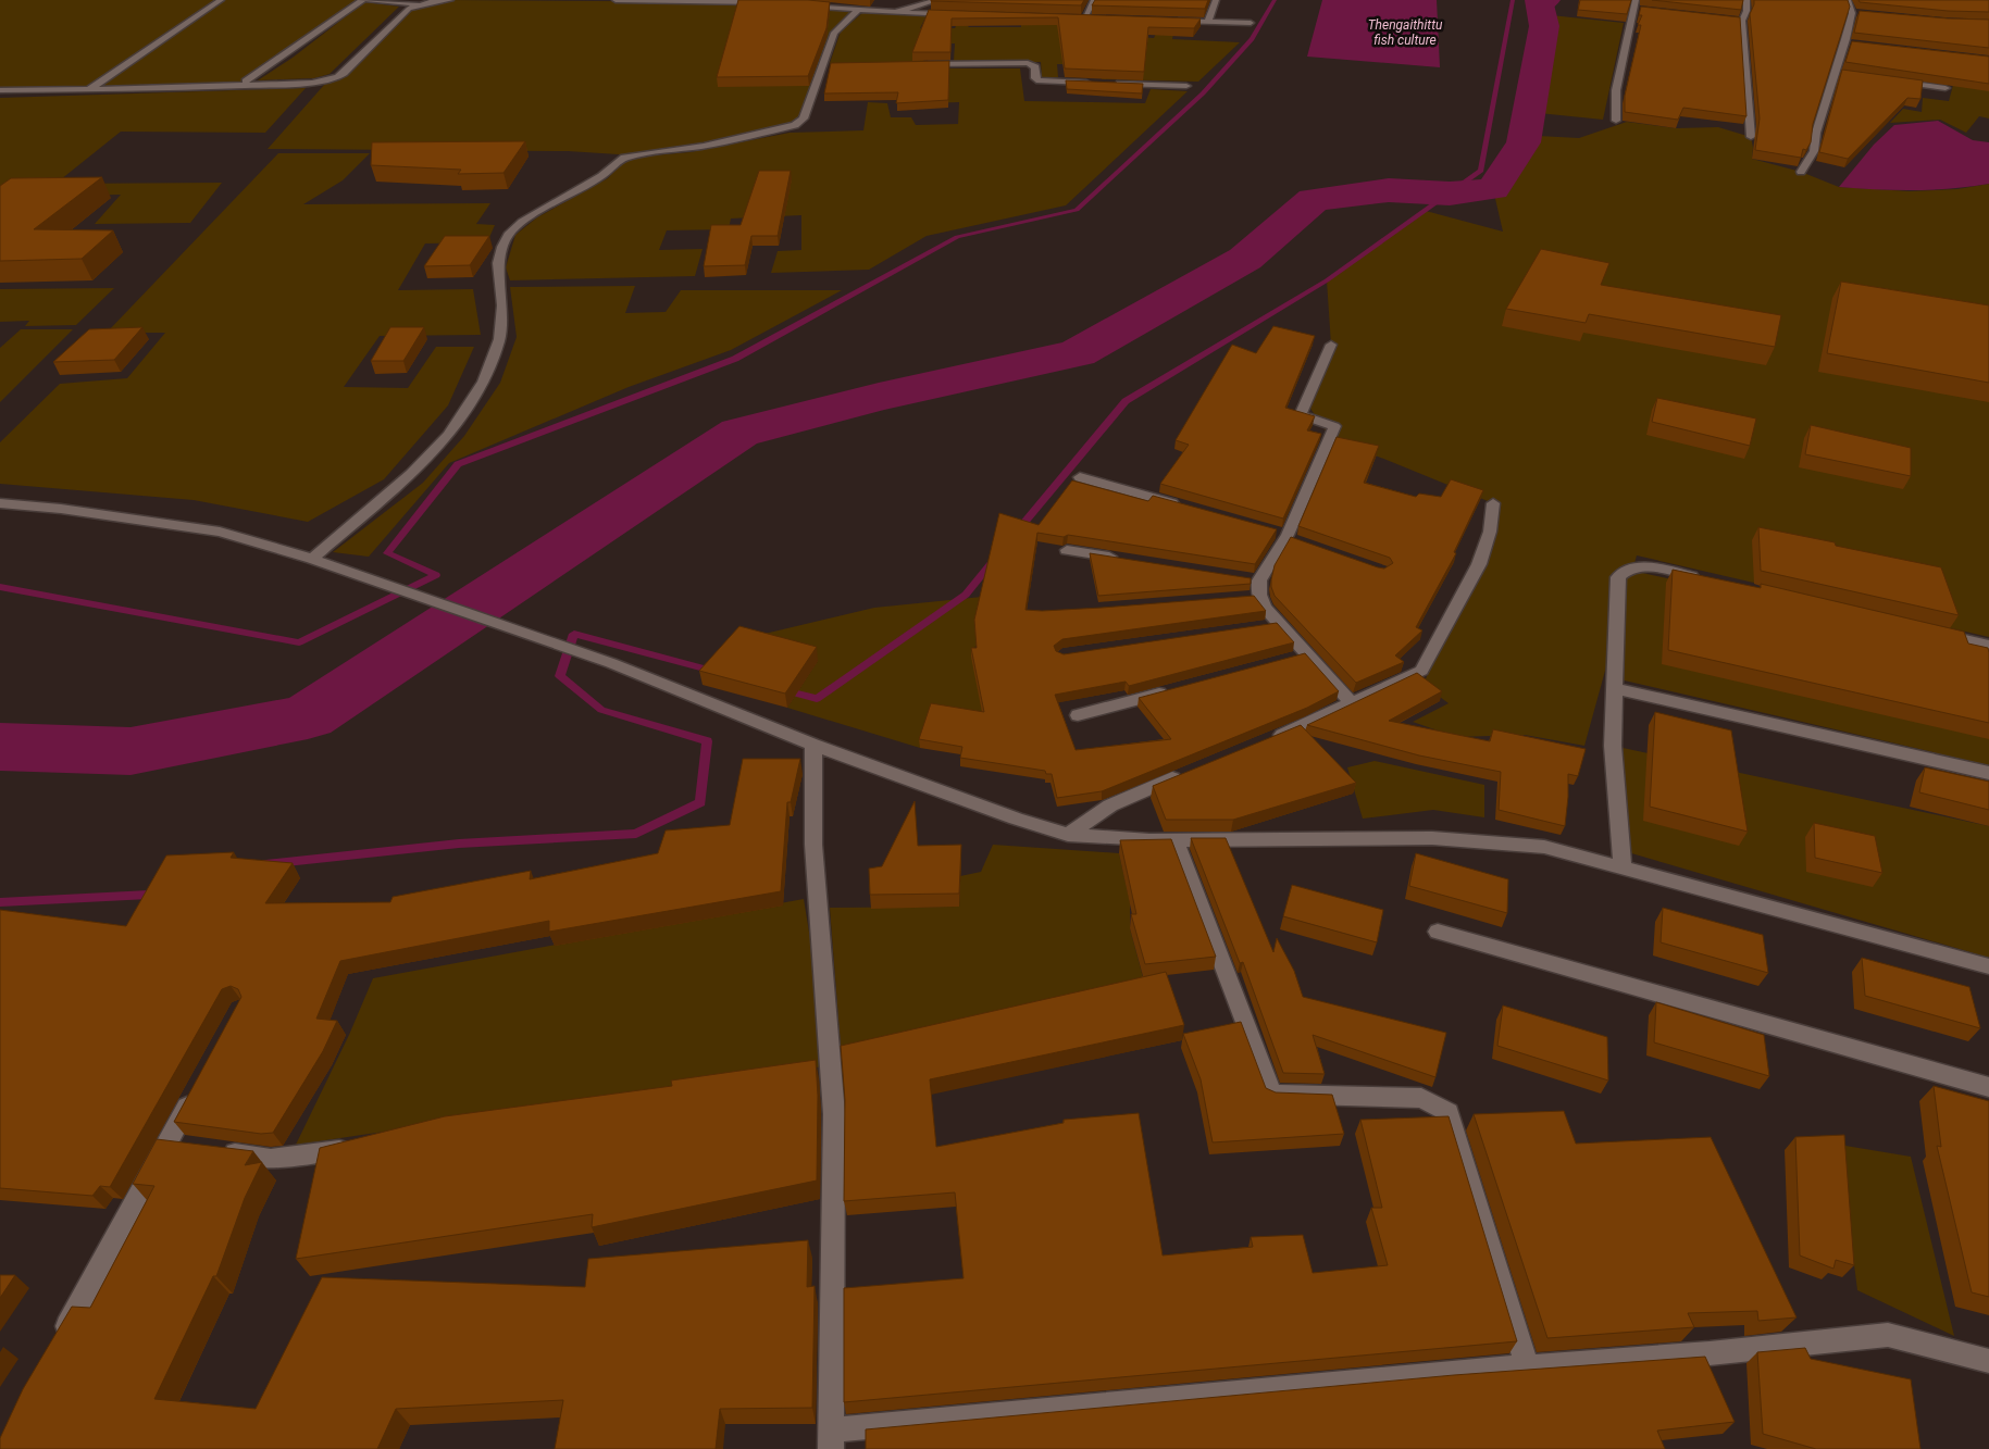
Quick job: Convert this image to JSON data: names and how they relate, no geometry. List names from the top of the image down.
{
  "water": ["Thengaithittu fish culture"]
}
